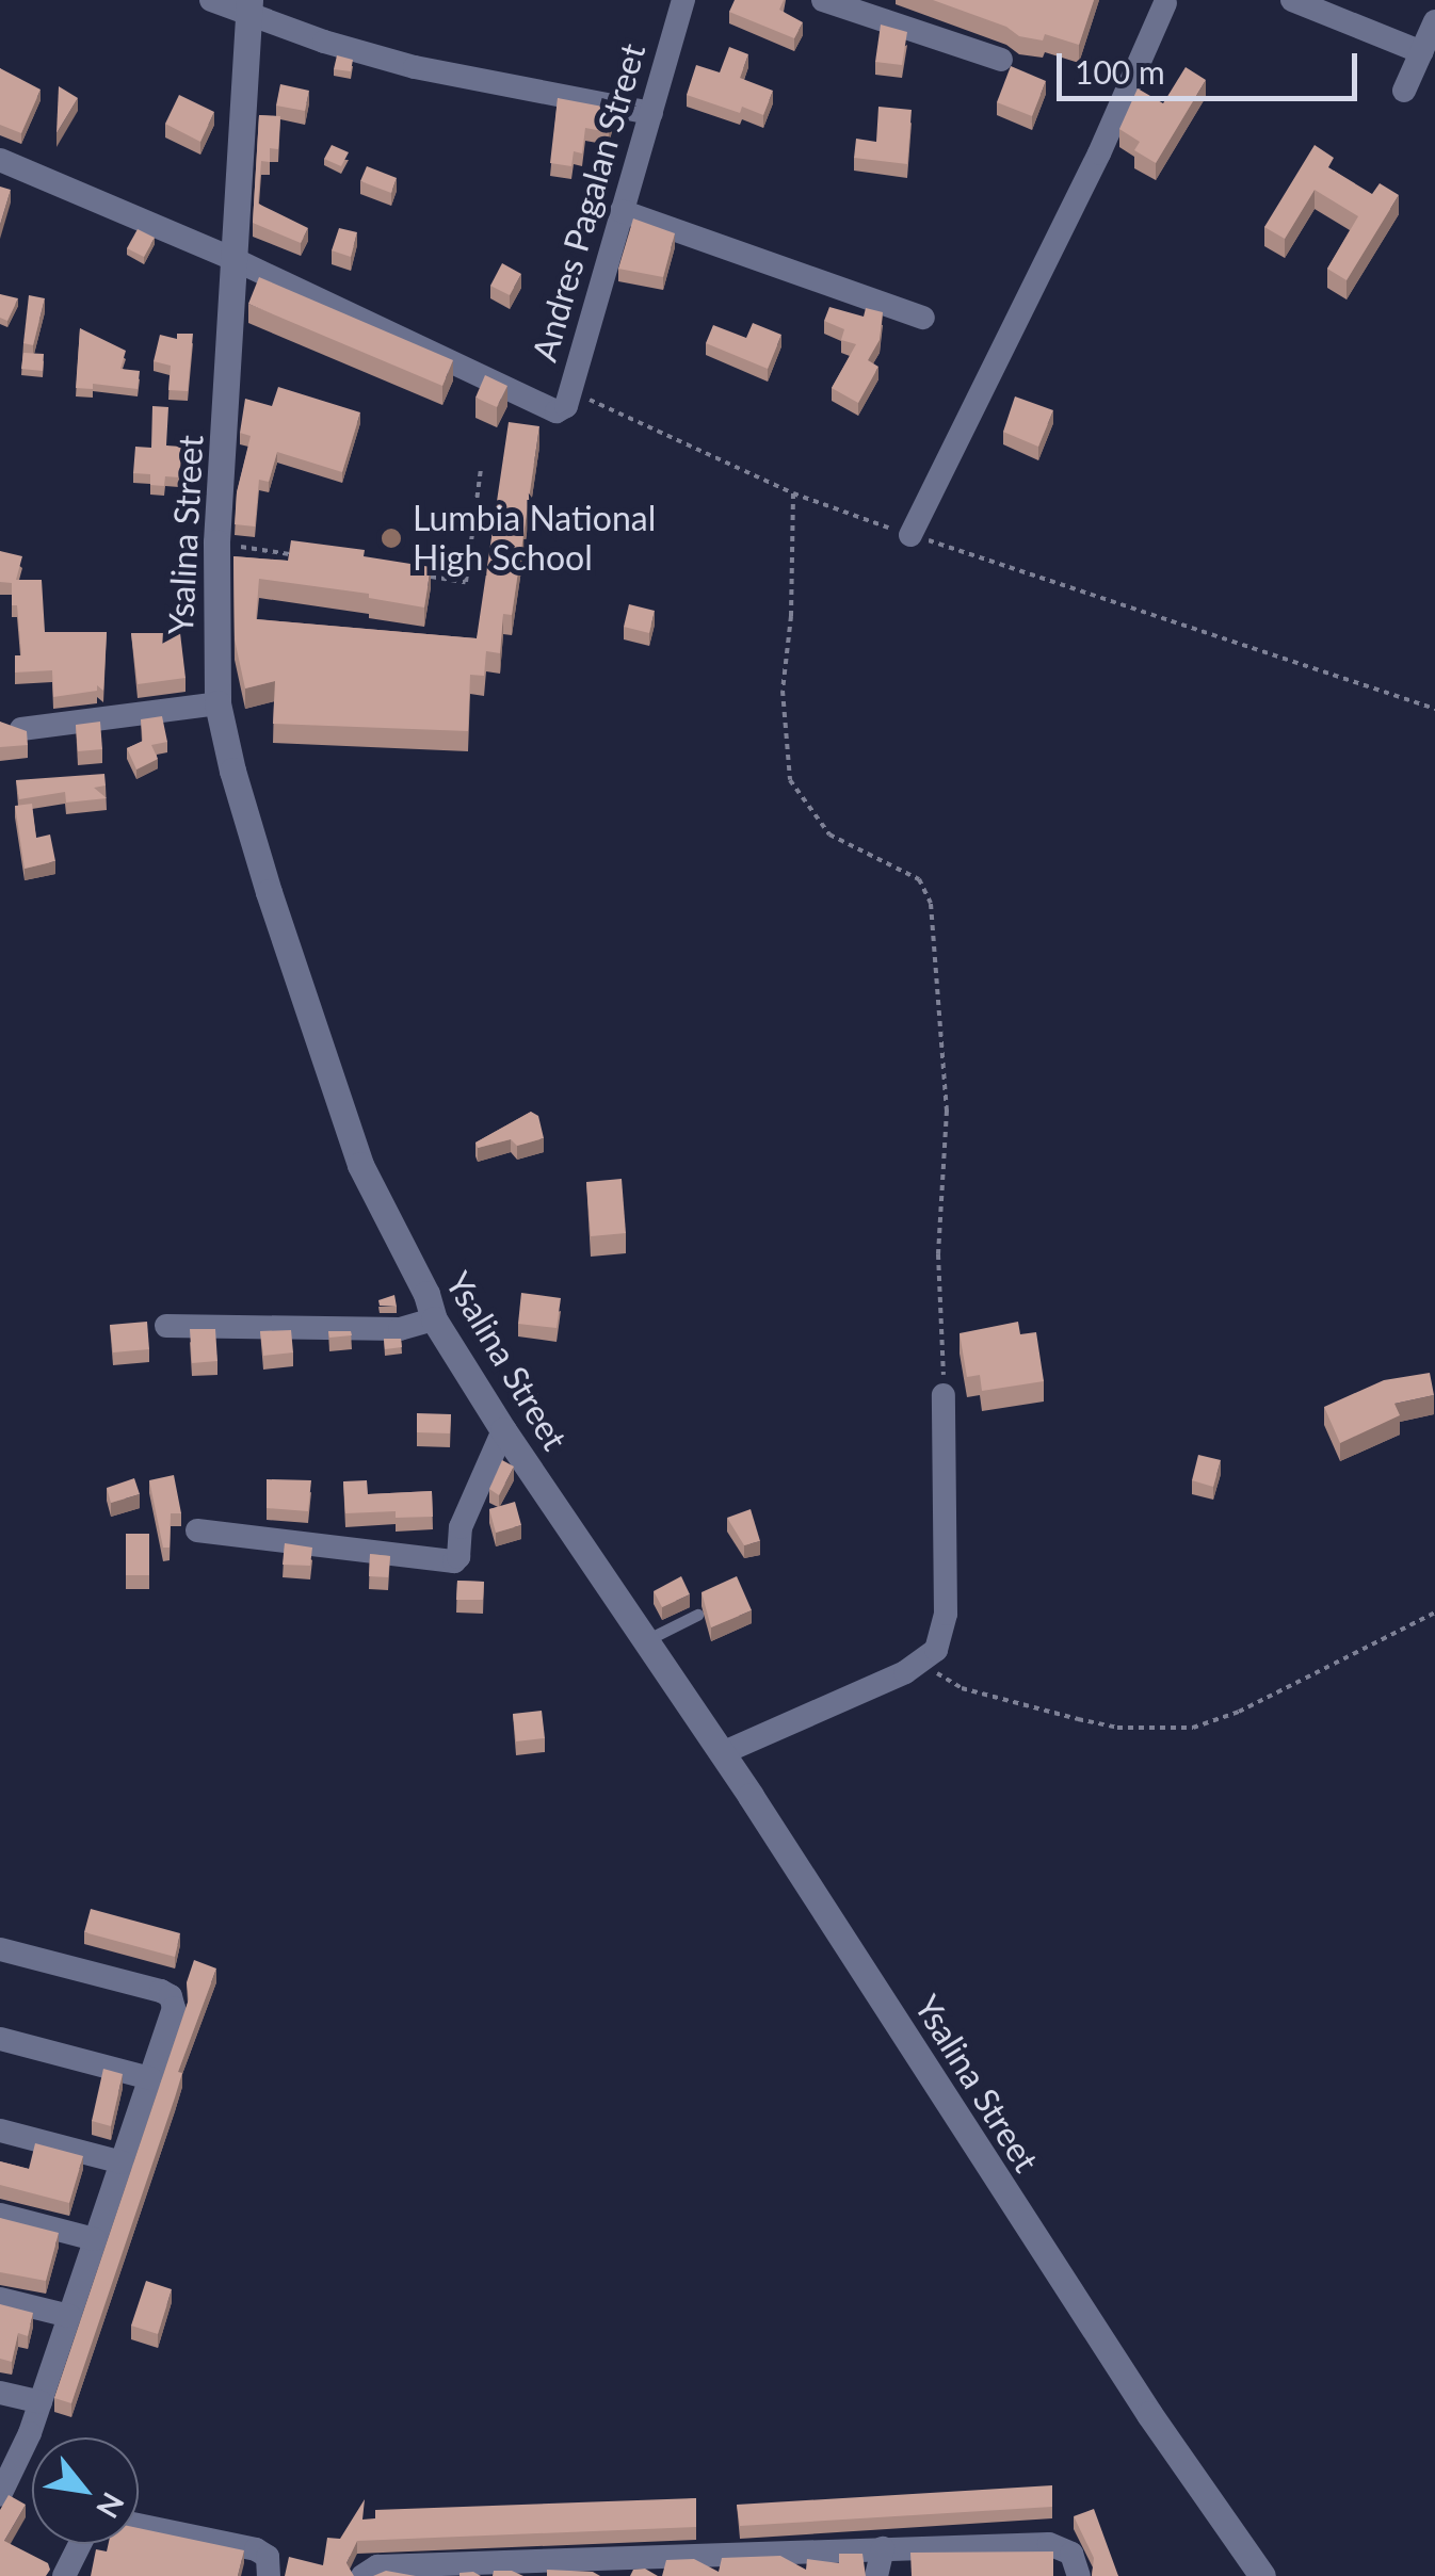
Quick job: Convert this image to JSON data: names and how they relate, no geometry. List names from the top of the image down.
{
  "streets": {
    "street": ["Andres Pagalan Street", "Ysalina Street"]
  },
  "crossings": [
    ["Andres Pagalan Street", "Ysalina Street"]
  ],
  "places": ["Lumbia National High School"],
  "scale_bar": "100 m",
  "north": "bottom right"
}
